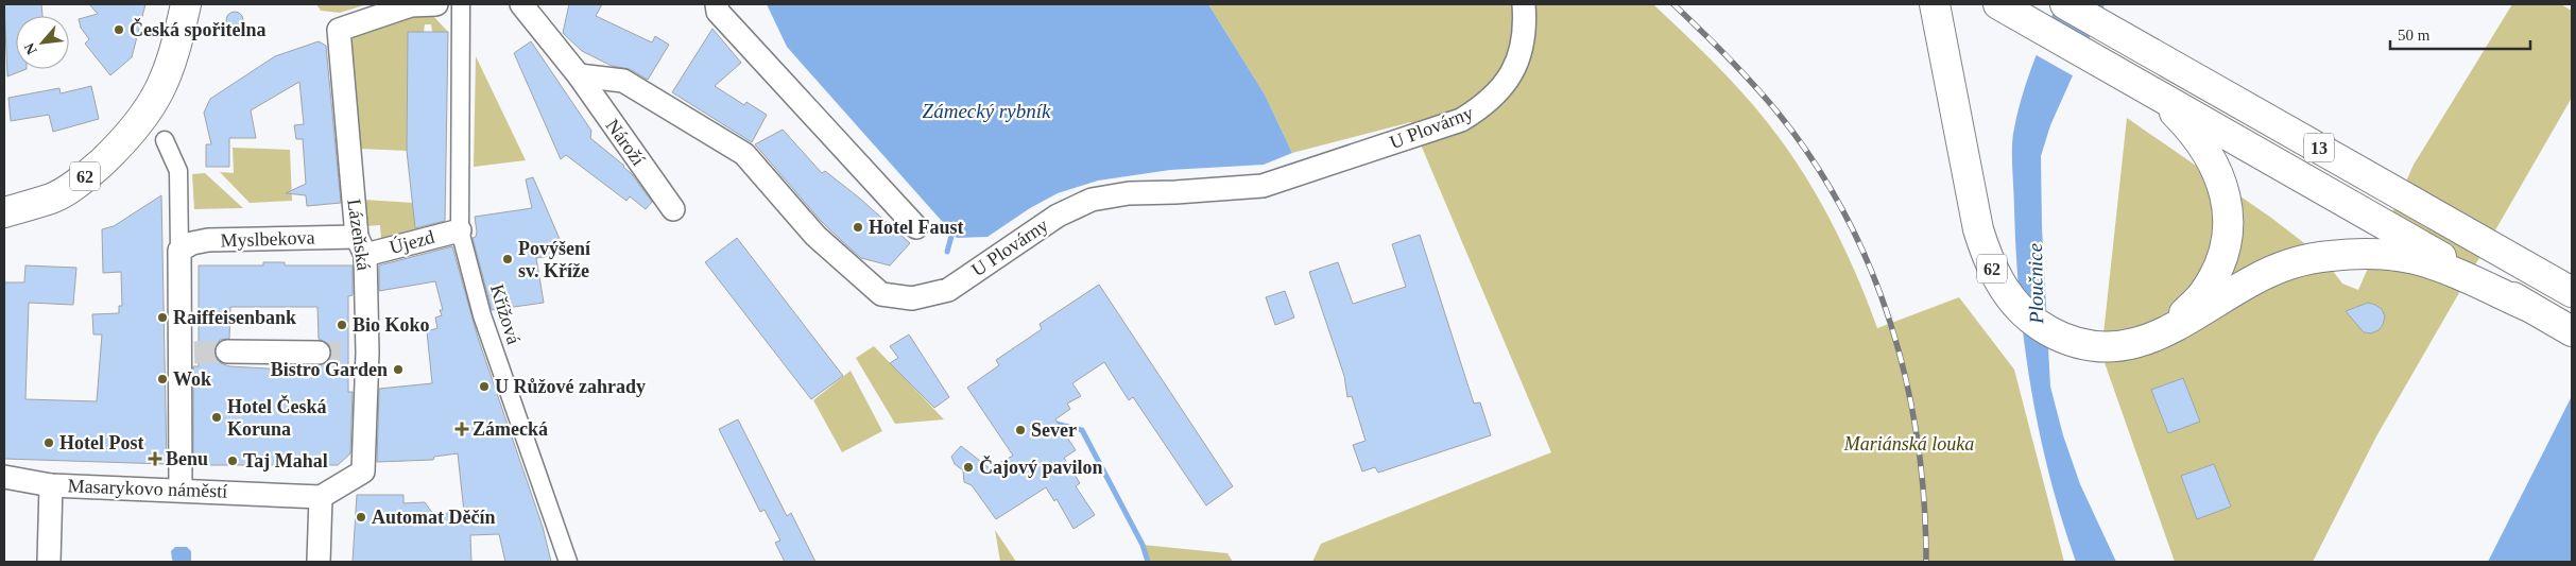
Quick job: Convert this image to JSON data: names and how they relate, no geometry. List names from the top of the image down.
{
  "streets": {
    "main road": ["13", "62"],
    "street": [
      "U Plovárny",
      "Nároží",
      "Lázeňská",
      "Myslbekova",
      "Újezd",
      "Křížová",
      "Masarykovo náměstí"
    ]
  },
  "crossings": [
    ["U Plovárny", "Nároží"],
    ["13", "62"],
    ["Lázeňská", "Myslbekova"],
    ["Lázeňská", "Újezd"],
    ["Lázeňská", "Masarykovo náměstí"],
    ["Myslbekova", "Újezd"],
    ["Újezd", "Křížová"]
  ],
  "water": ["Zámecký rybník", "Ploučnice"],
  "parks": ["Mariánská louka"],
  "places": {
    "other": [
      "Česká spořitelna",
      "Hotel Faust",
      "Povýšení sv. Kříže",
      "Raiffeisenbank",
      "Bio Koko",
      "Bistro Garden",
      "Wok",
      "U Růžové zahrady",
      "Hotel Česká Koruna",
      "Sever",
      "Hotel Post",
      "Taj Mahal",
      "Čajový pavilon",
      "Automat Děčín"
    ],
    "health": ["Zámecká", "Benu"]
  },
  "scale_bar": "50 m",
  "north": "bottom left"
}
